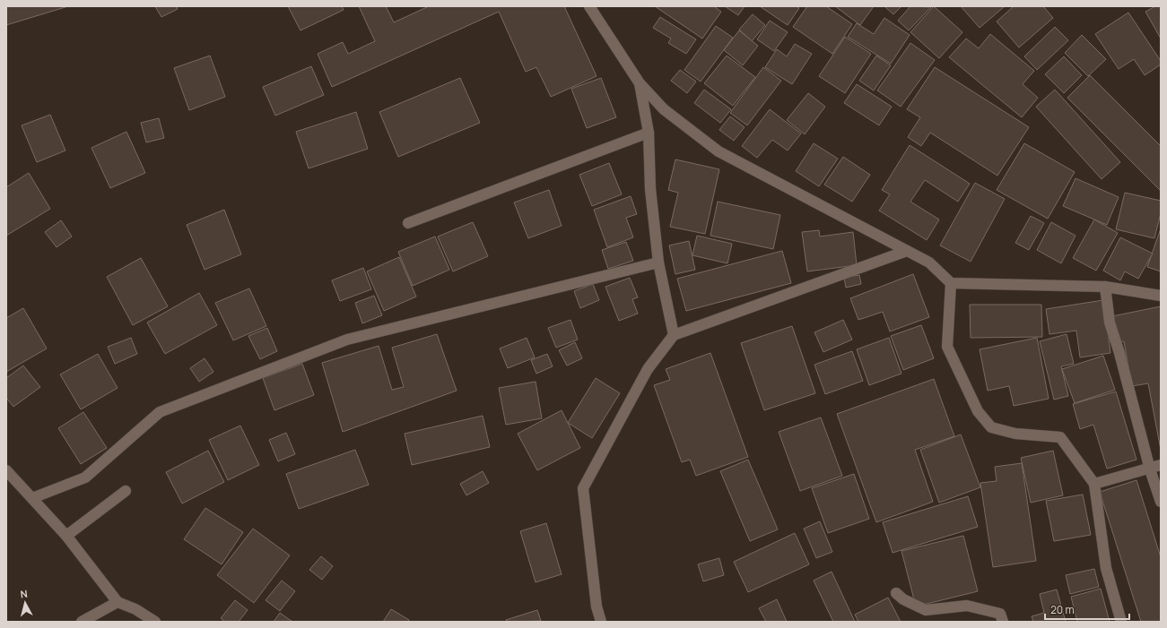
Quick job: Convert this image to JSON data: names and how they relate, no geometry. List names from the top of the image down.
{
  "scale_bar": "20 m",
  "north": "top"
}
